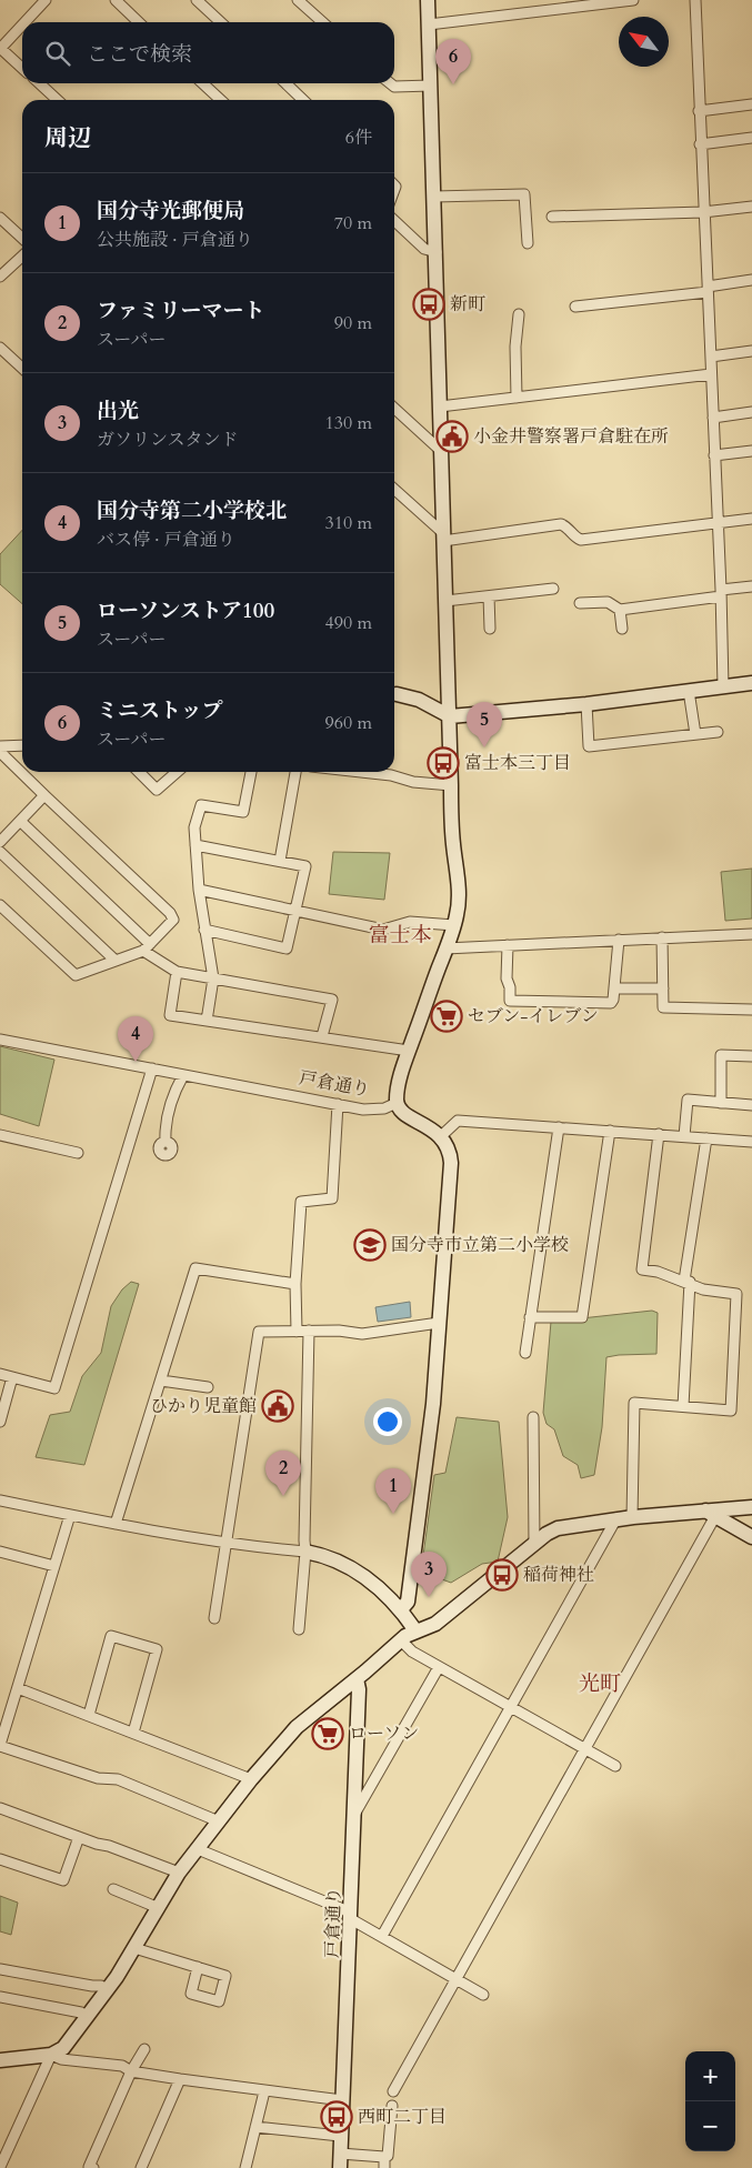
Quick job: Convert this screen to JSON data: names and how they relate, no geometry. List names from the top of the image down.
{
  "streets": {
    "street": ["戸倉通り"]
  },
  "districts": ["富士本", "光町"],
  "places": {
    "bus stop": [
      "新町",
      "富士本三丁目",
      "稲荷神社",
      "西町二丁目"
    ],
    "public building": ["小金井警察署戸倉駐在所", "ひかり児童館"],
    "supermarket": ["セブン-イレブン", "ローソン"],
    "school or university": ["国分寺市立第二小学校"]
  },
  "north": "top left",
  "page": {
    "search": "ここで検索",
    "pins": [
      "6",
      "5",
      "4",
      "2",
      "1",
      "3"
    ],
    "heading": ["周辺", "6件"],
    "list": [
      {
        "mark": "1",
        "name": "国分寺光郵便局",
        "note": "公共施設 · 戸倉通り",
        "value": "70 m"
      },
      {
        "mark": "2",
        "name": "ファミリーマート",
        "note": "スーパー",
        "value": "90 m"
      },
      {
        "mark": "3",
        "name": "出光",
        "note": "ガソリンスタンド",
        "value": "130 m"
      },
      {
        "mark": "4",
        "name": "国分寺第二小学校北",
        "note": "バス停 · 戸倉通り",
        "value": "310 m"
      },
      {
        "mark": "5",
        "name": "ローソンストア100",
        "note": "スーパー",
        "value": "490 m"
      },
      {
        "mark": "6",
        "name": "ミニストップ",
        "note": "スーパー",
        "value": "960 m"
      }
    ],
    "map_buttons": ["+", "−"]
  }
}
